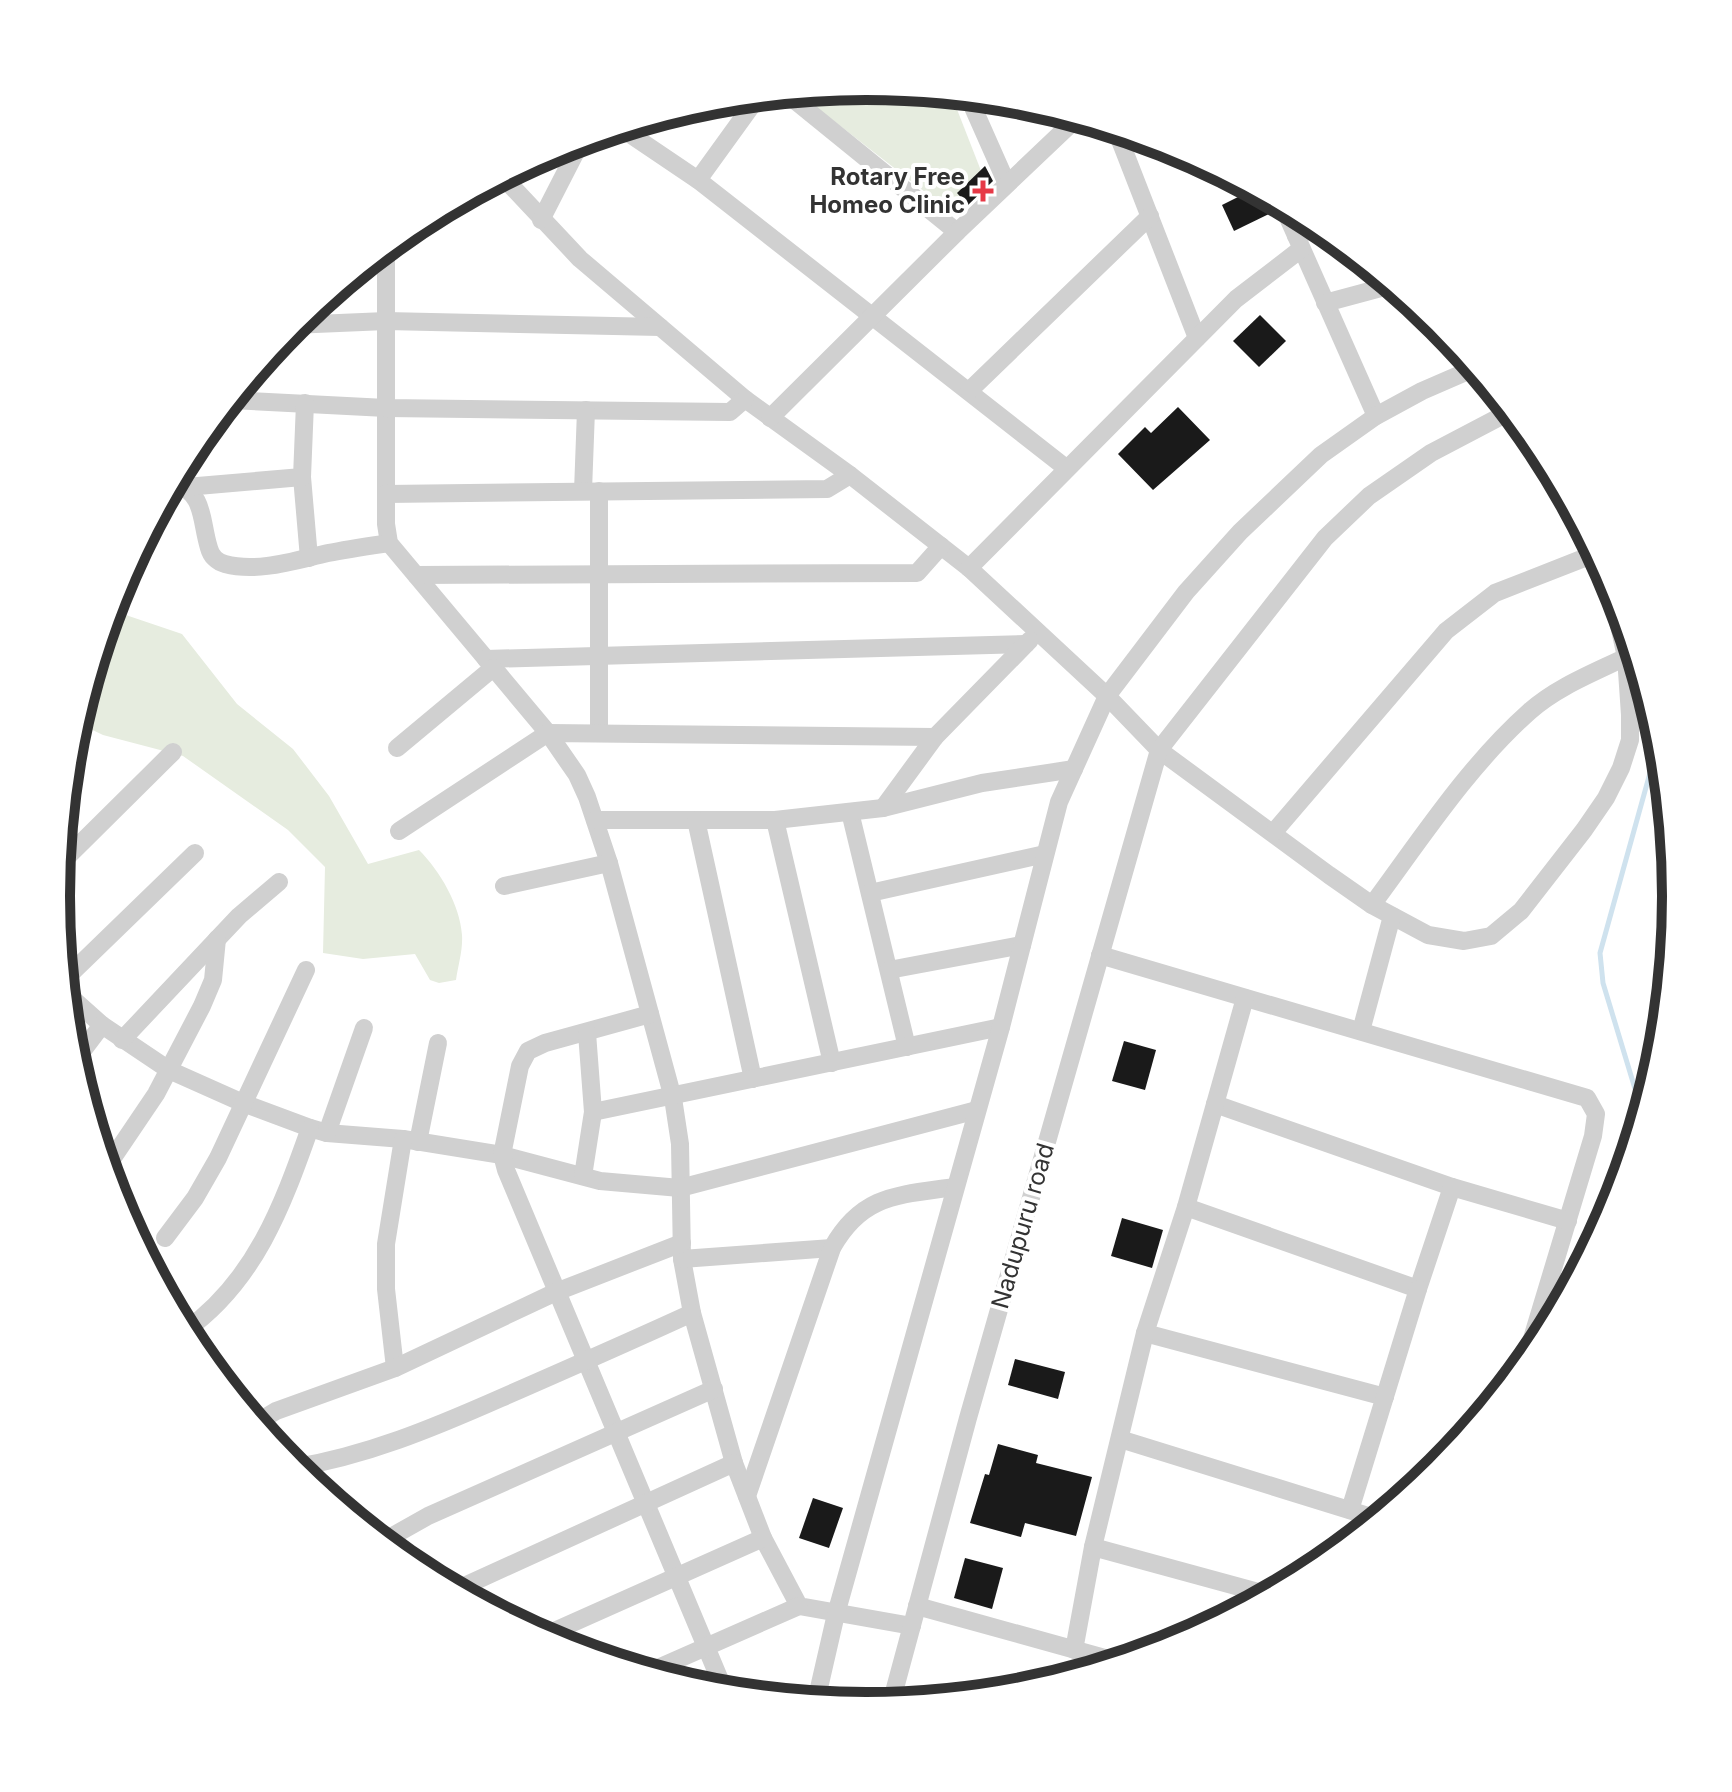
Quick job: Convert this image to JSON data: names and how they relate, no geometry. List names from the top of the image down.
{
  "streets": {
    "street": ["Nadupuru road"]
  },
  "places": {
    "health": ["Rotary Free Homeo Clinic"]
  }
}
